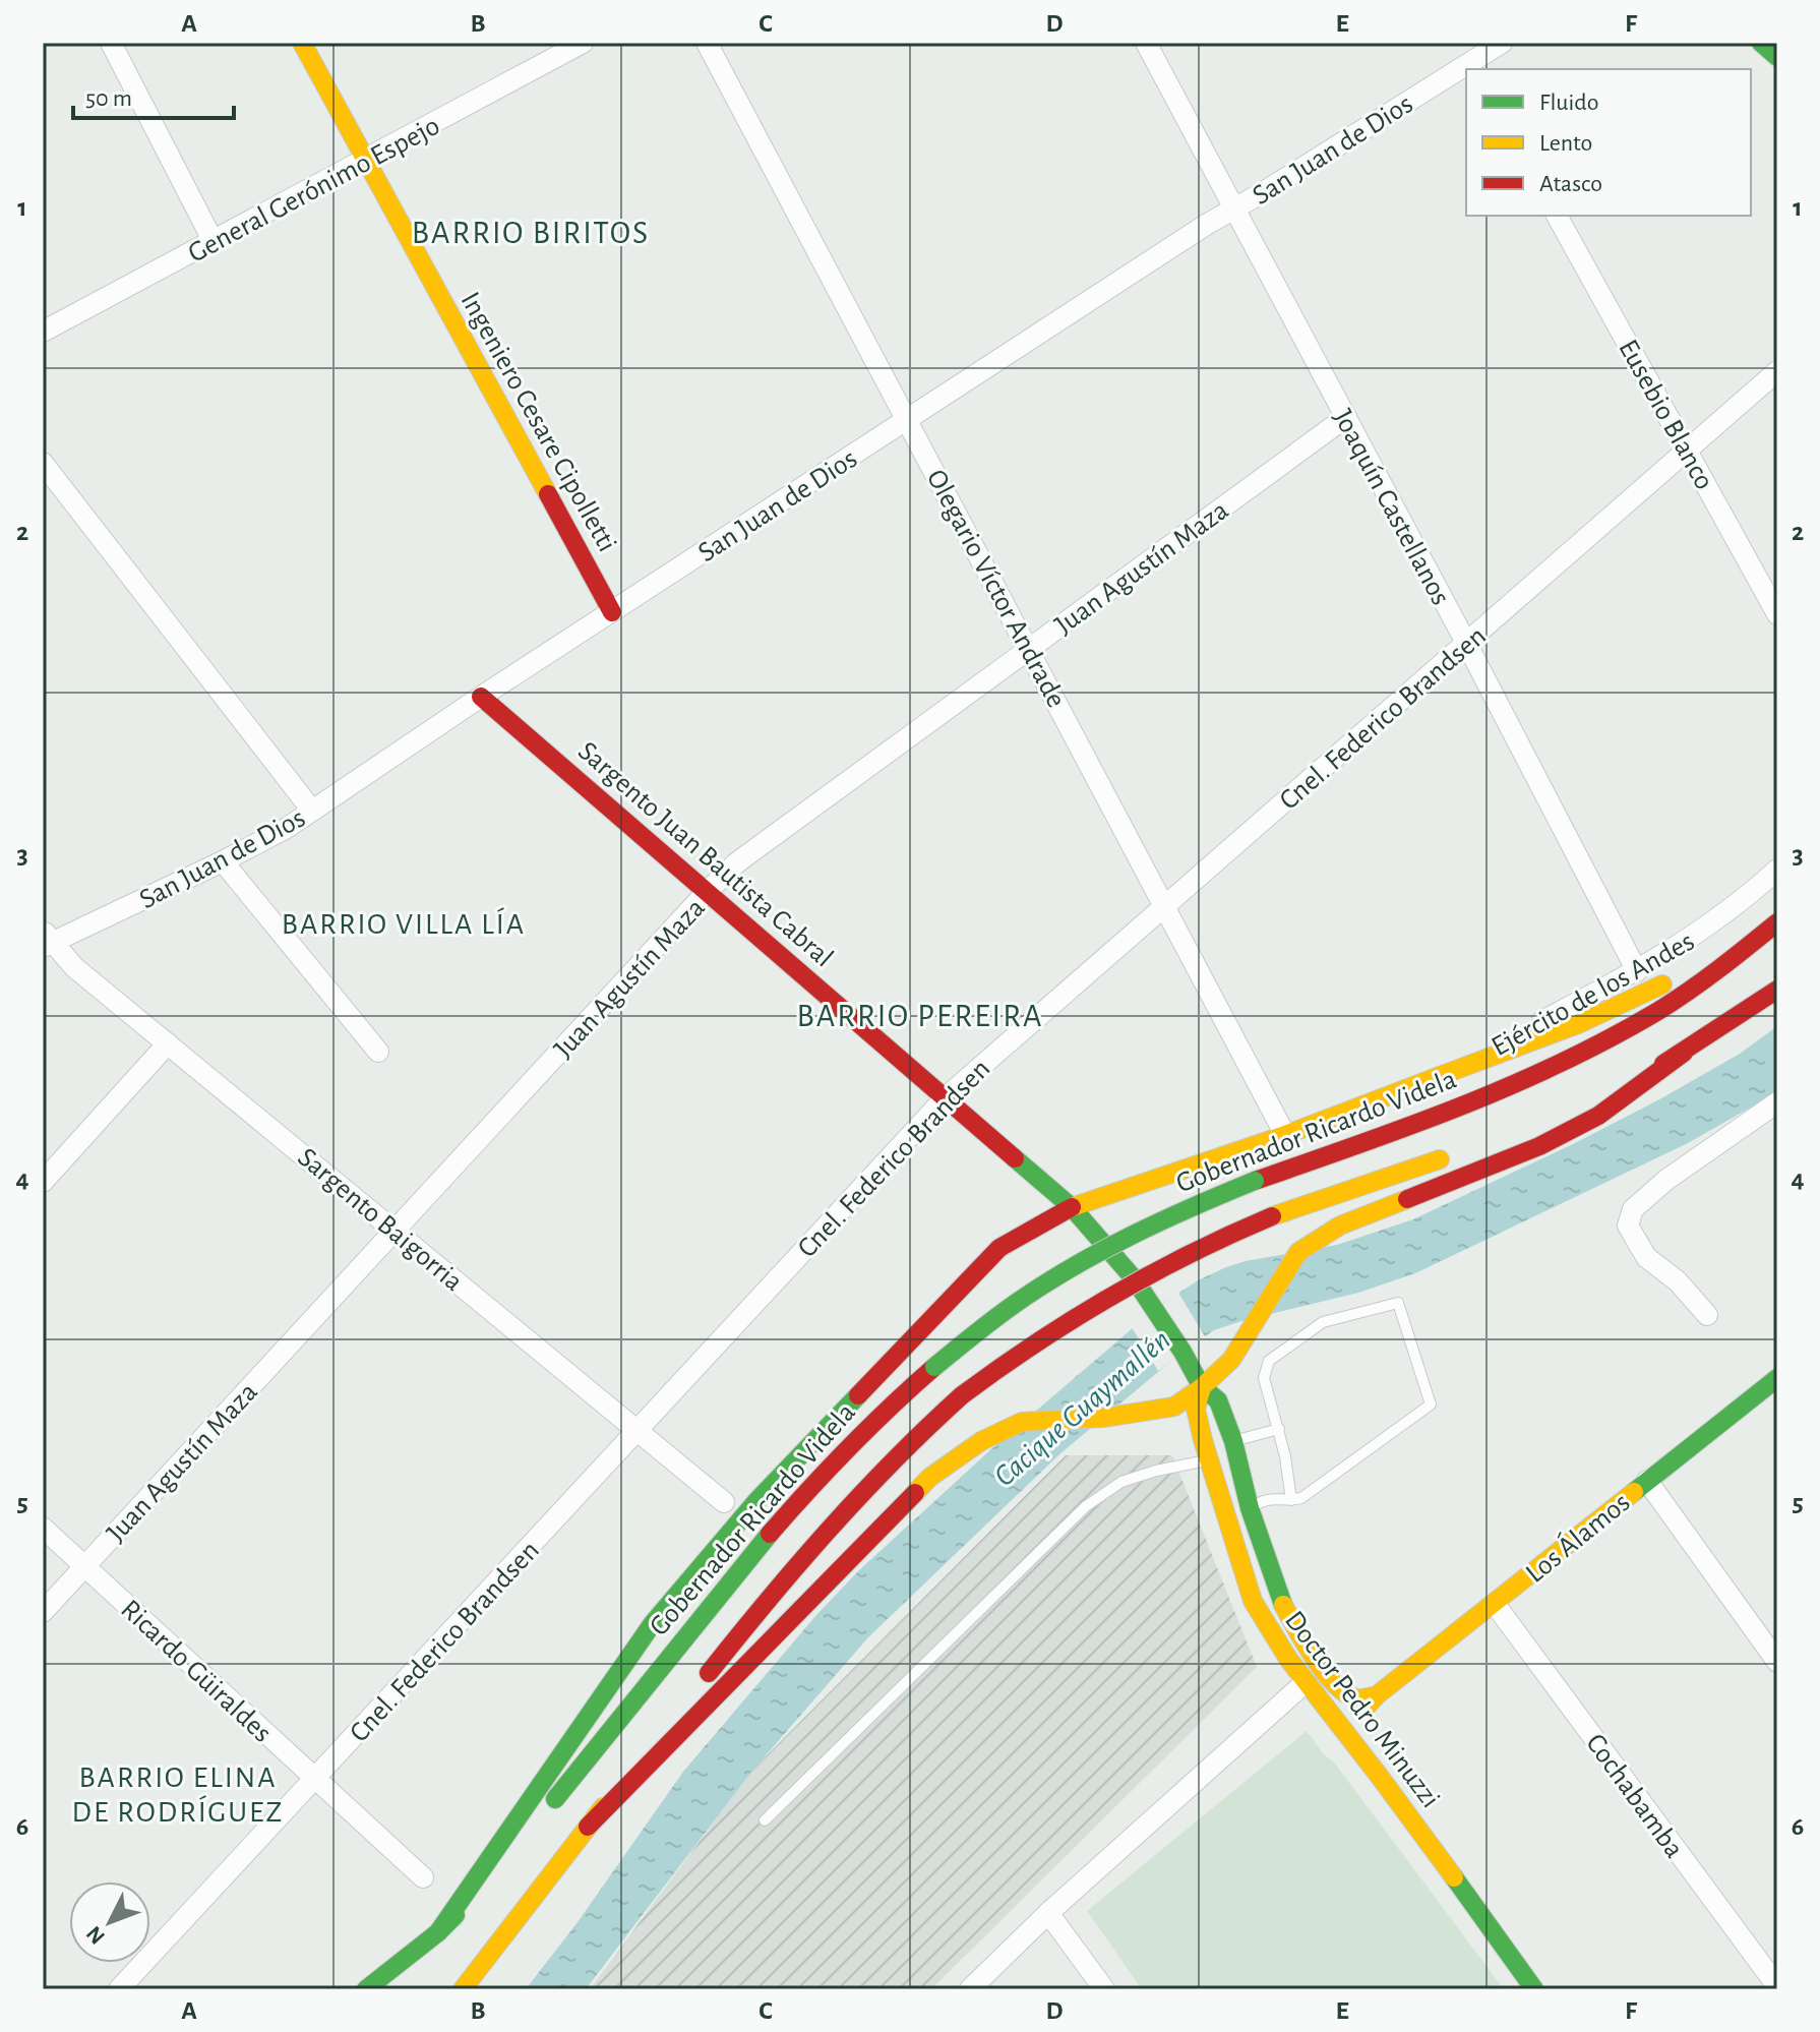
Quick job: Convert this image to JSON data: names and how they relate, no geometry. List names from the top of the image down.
{
  "streets": {
    "main road": [
      "Ingeniero Cesare Cipolletti",
      "Sargento Juan Bautista Cabral",
      "Ejército de los Andes",
      "Gobernador Ricardo Videla",
      "Los Álamos",
      "Doctor Pedro Minuzzi"
    ],
    "street": [
      "San Juan de Dios",
      "General Gerónimo Espejo",
      "Eusebio Blanco",
      "Joaquín Castellanos",
      "Juan Agustín Maza",
      "Olegario Víctor Andrade",
      "Cnel. Federico Brandsen",
      "Sargento Baigorria",
      "Ricardo Güiraldes",
      "Cochabamba"
    ]
  },
  "crossings": [
    ["San Juan de Dios", "Ingeniero Cesare Cipolletti"],
    ["San Juan de Dios", "Joaquín Castellanos"],
    ["San Juan de Dios", "Olegario Víctor Andrade"],
    ["San Juan de Dios", "Sargento Juan Bautista Cabral"],
    ["San Juan de Dios", "Sargento Baigorria"],
    ["General Gerónimo Espejo", "Ingeniero Cesare Cipolletti"],
    ["Eusebio Blanco", "Cnel. Federico Brandsen"],
    ["Joaquín Castellanos", "Juan Agustín Maza"],
    ["Joaquín Castellanos", "Cnel. Federico Brandsen"],
    ["Joaquín Castellanos", "Ejército de los Andes"],
    ["Juan Agustín Maza", "Olegario Víctor Andrade"],
    ["Juan Agustín Maza", "Sargento Juan Bautista Cabral"],
    ["Juan Agustín Maza", "Sargento Baigorria"],
    ["Juan Agustín Maza", "Ricardo Güiraldes"],
    ["Olegario Víctor Andrade", "Cnel. Federico Brandsen"],
    ["Olegario Víctor Andrade", "Ejército de los Andes"],
    ["Cnel. Federico Brandsen", "Sargento Juan Bautista Cabral"],
    ["Cnel. Federico Brandsen", "Sargento Baigorria"],
    ["Cnel. Federico Brandsen", "Ricardo Güiraldes"],
    ["Sargento Juan Bautista Cabral", "Ejército de los Andes"],
    ["Sargento Juan Bautista Cabral", "Doctor Pedro Minuzzi"],
    ["Ejército de los Andes", "Gobernador Ricardo Videla"],
    ["Los Álamos", "Doctor Pedro Minuzzi"],
    ["Los Álamos", "Cochabamba"]
  ],
  "districts": [
    "BARRIO BIRITOS",
    "BARRIO VILLA LÍA",
    "BARRIO PEREIRA",
    "BARRIO ELINA DE RODRÍGUEZ"
  ],
  "water": ["Cacique Guaymallén"],
  "legend": ["Fluido", "Lento", "Atasco"],
  "scale_bar": "50 m",
  "north": "bottom left",
  "grid": {
    "columns": [
      "A",
      "B",
      "C",
      "D",
      "E",
      "F"
    ],
    "rows": [
      "1",
      "2",
      "3",
      "4",
      "5",
      "6"
    ]
  }
}
